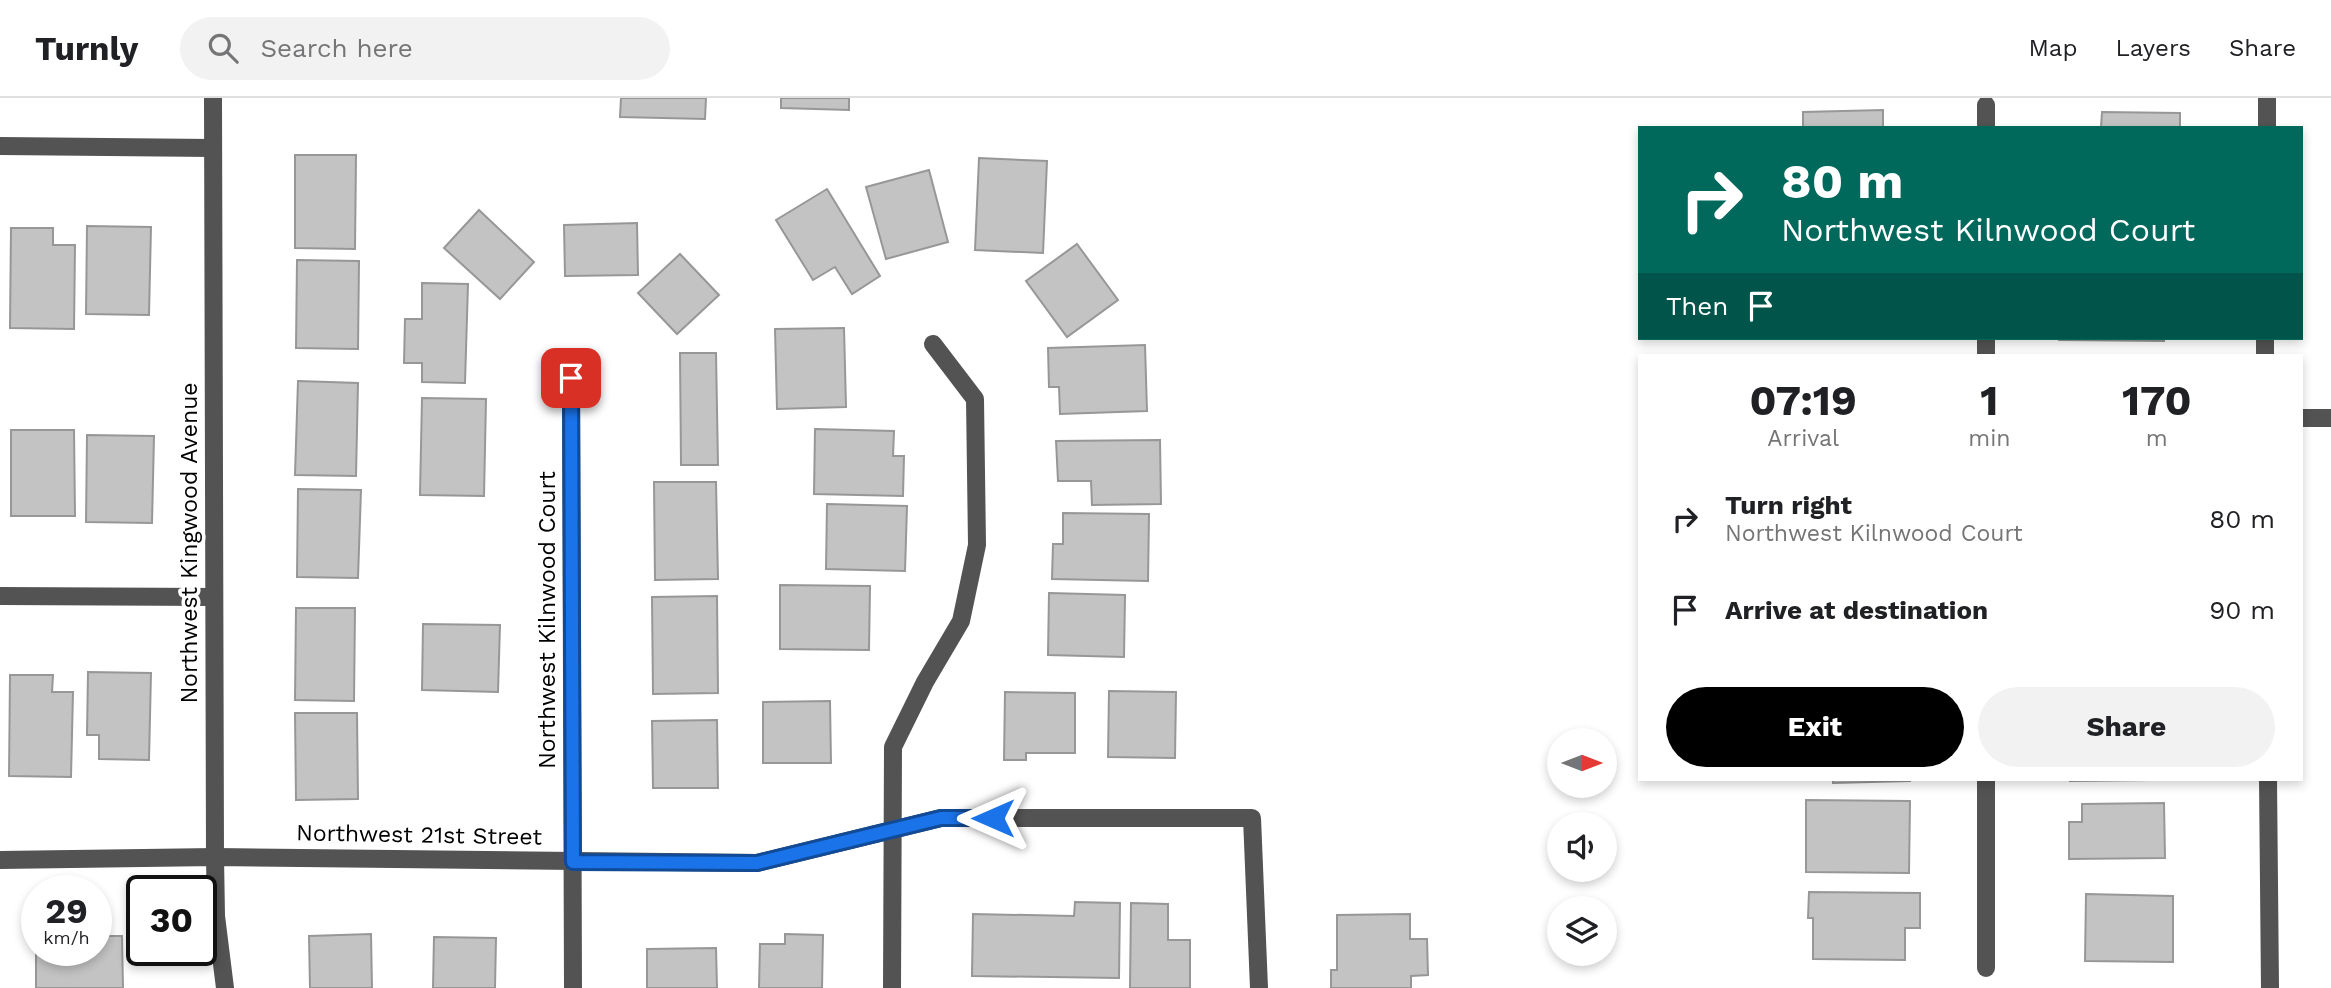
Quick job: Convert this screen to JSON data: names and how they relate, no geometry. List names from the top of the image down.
{
  "streets": {
    "street": ["Northwest Kingwood Avenue", "Northwest Kilnwood Court", "Northwest 21st Street"]
  },
  "crossings": [
    ["Northwest Kingwood Avenue", "Northwest 21st Street"],
    ["Northwest Kilnwood Court", "Northwest 21st Street"]
  ],
  "north": "right",
  "page": {
    "header": "Turnly",
    "search": "Search here",
    "nav": ["Map", "Layers", "Share"],
    "turn": ["80 m", "Northwest Kilnwood Court"],
    "then": "Then",
    "eta": [
      "07:19",
      "Arrival",
      "1",
      "min",
      "170",
      "m"
    ],
    "list": [
      {
        "name": "Turn right",
        "note": "Northwest Kilnwood Court",
        "value": "80 m"
      },
      {
        "name": "Arrive at destination",
        "value": "90 m"
      }
    ],
    "buttons": ["Exit", "Share"],
    "speed": "29 km/h",
    "limit": "30"
  }
}
